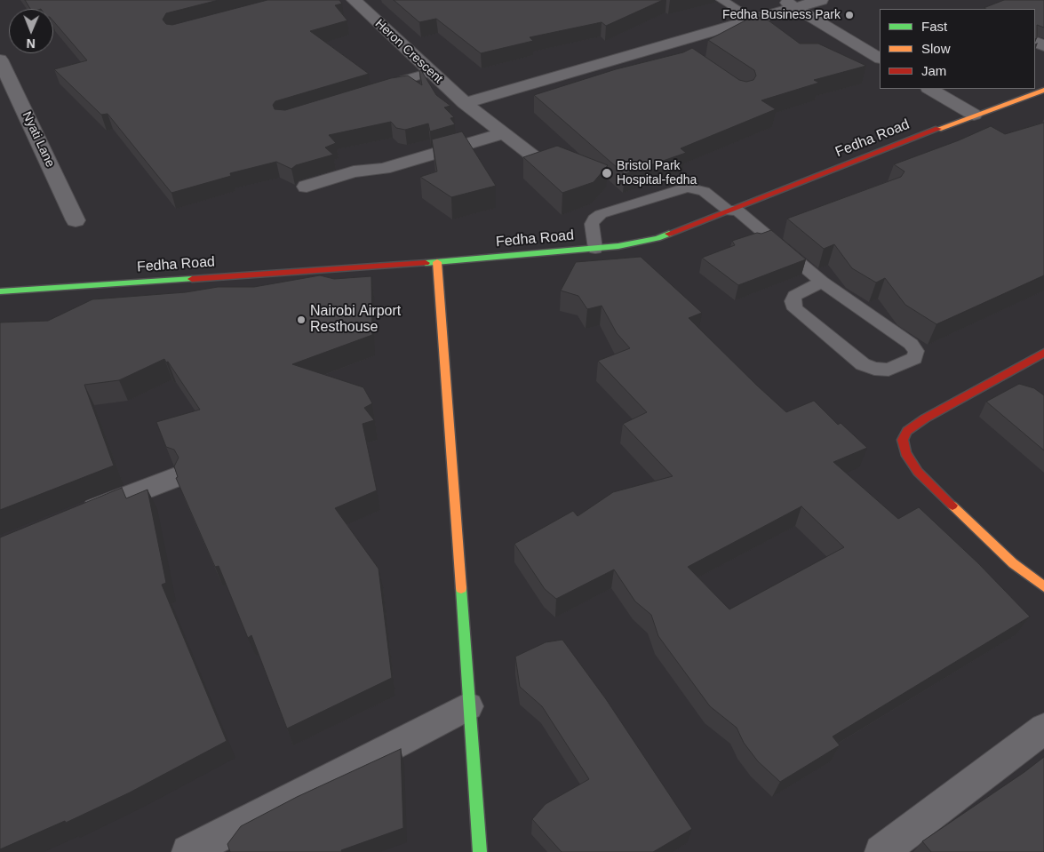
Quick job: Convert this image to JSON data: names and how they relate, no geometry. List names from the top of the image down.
{
  "streets": {
    "street": ["Heron Crescent", "Fedha Road", "Nyati Lane"]
  },
  "places": ["Fedha Business Park", "Bristol Park Hospital-fedha", "Nairobi Airport Resthouse"],
  "legend": ["Fast", "Slow", "Jam"],
  "north": "bottom"
}
